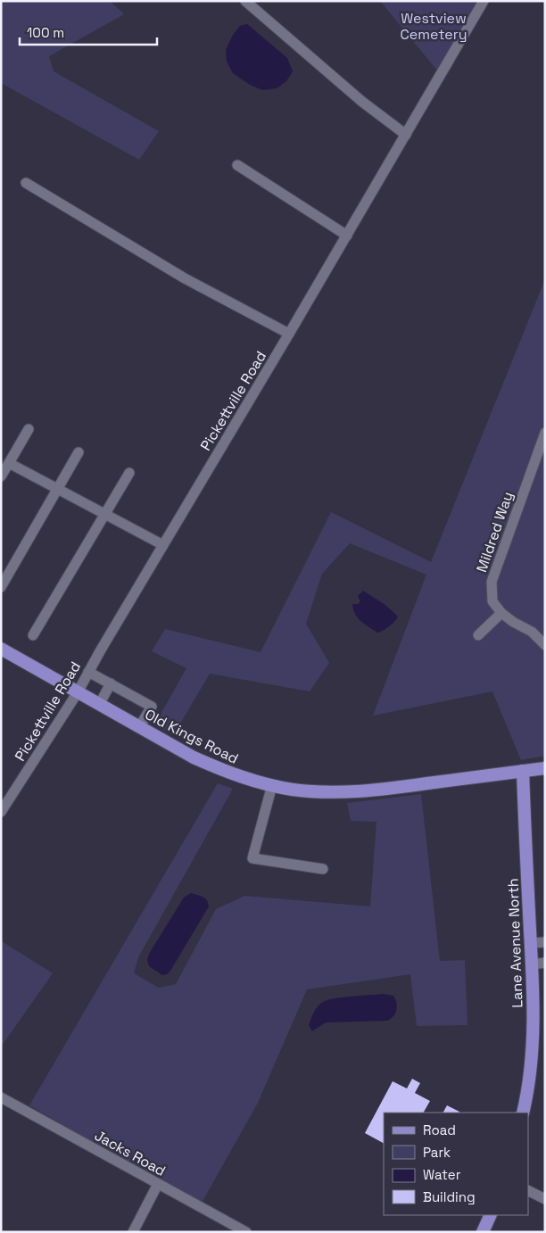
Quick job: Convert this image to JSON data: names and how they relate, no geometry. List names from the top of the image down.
{
  "streets": {
    "main road": ["Old Kings Road", "Lane Avenue North"],
    "street": ["Pickettville Road", "Mildred Way", "Jacks Road"]
  },
  "crossings": [
    ["Pickettville Road", "Old Kings Road"],
    ["Old Kings Road", "Lane Avenue North"]
  ],
  "parks": ["Westview Cemetery"],
  "legend": [
    "Road",
    "Park",
    "Water",
    "Building"
  ],
  "scale_bar": "100 m"
}
